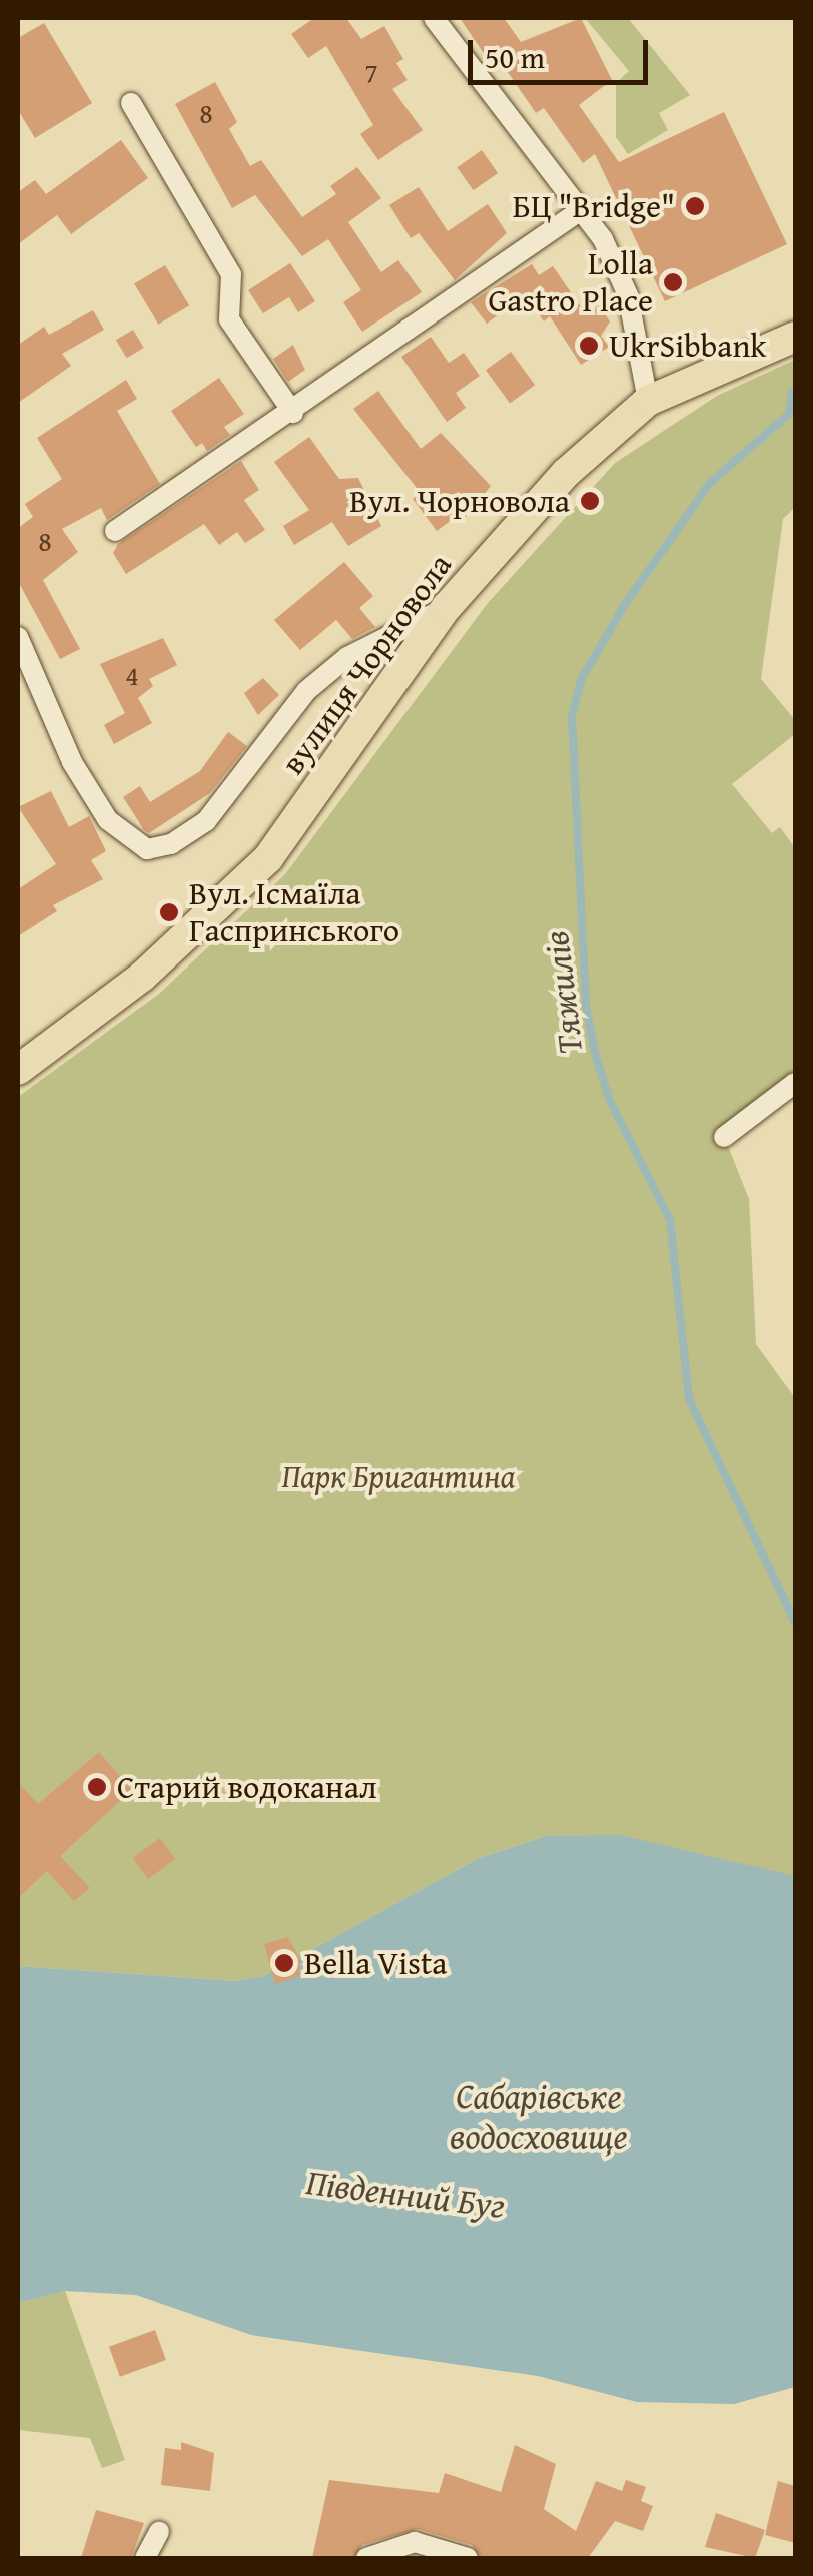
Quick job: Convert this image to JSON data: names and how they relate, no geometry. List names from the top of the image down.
{
  "streets": {
    "main road": ["вулиця Чорновола"]
  },
  "water": ["Тяжилів", "Сабарівське водосховище", "Південний Буг"],
  "parks": ["Парк Бригантина"],
  "places": [
    "БЦ \"Bridge\"",
    "Lolla Gastro Place",
    "UkrSibbank",
    "Вул. Чорновола",
    "Вул. Ісмаїла Гаспринського",
    "Старий водоканал",
    "Bella Vista"
  ],
  "house_numbers": [
    "7",
    "8",
    "8",
    "4"
  ],
  "scale_bar": "50 m"
}
